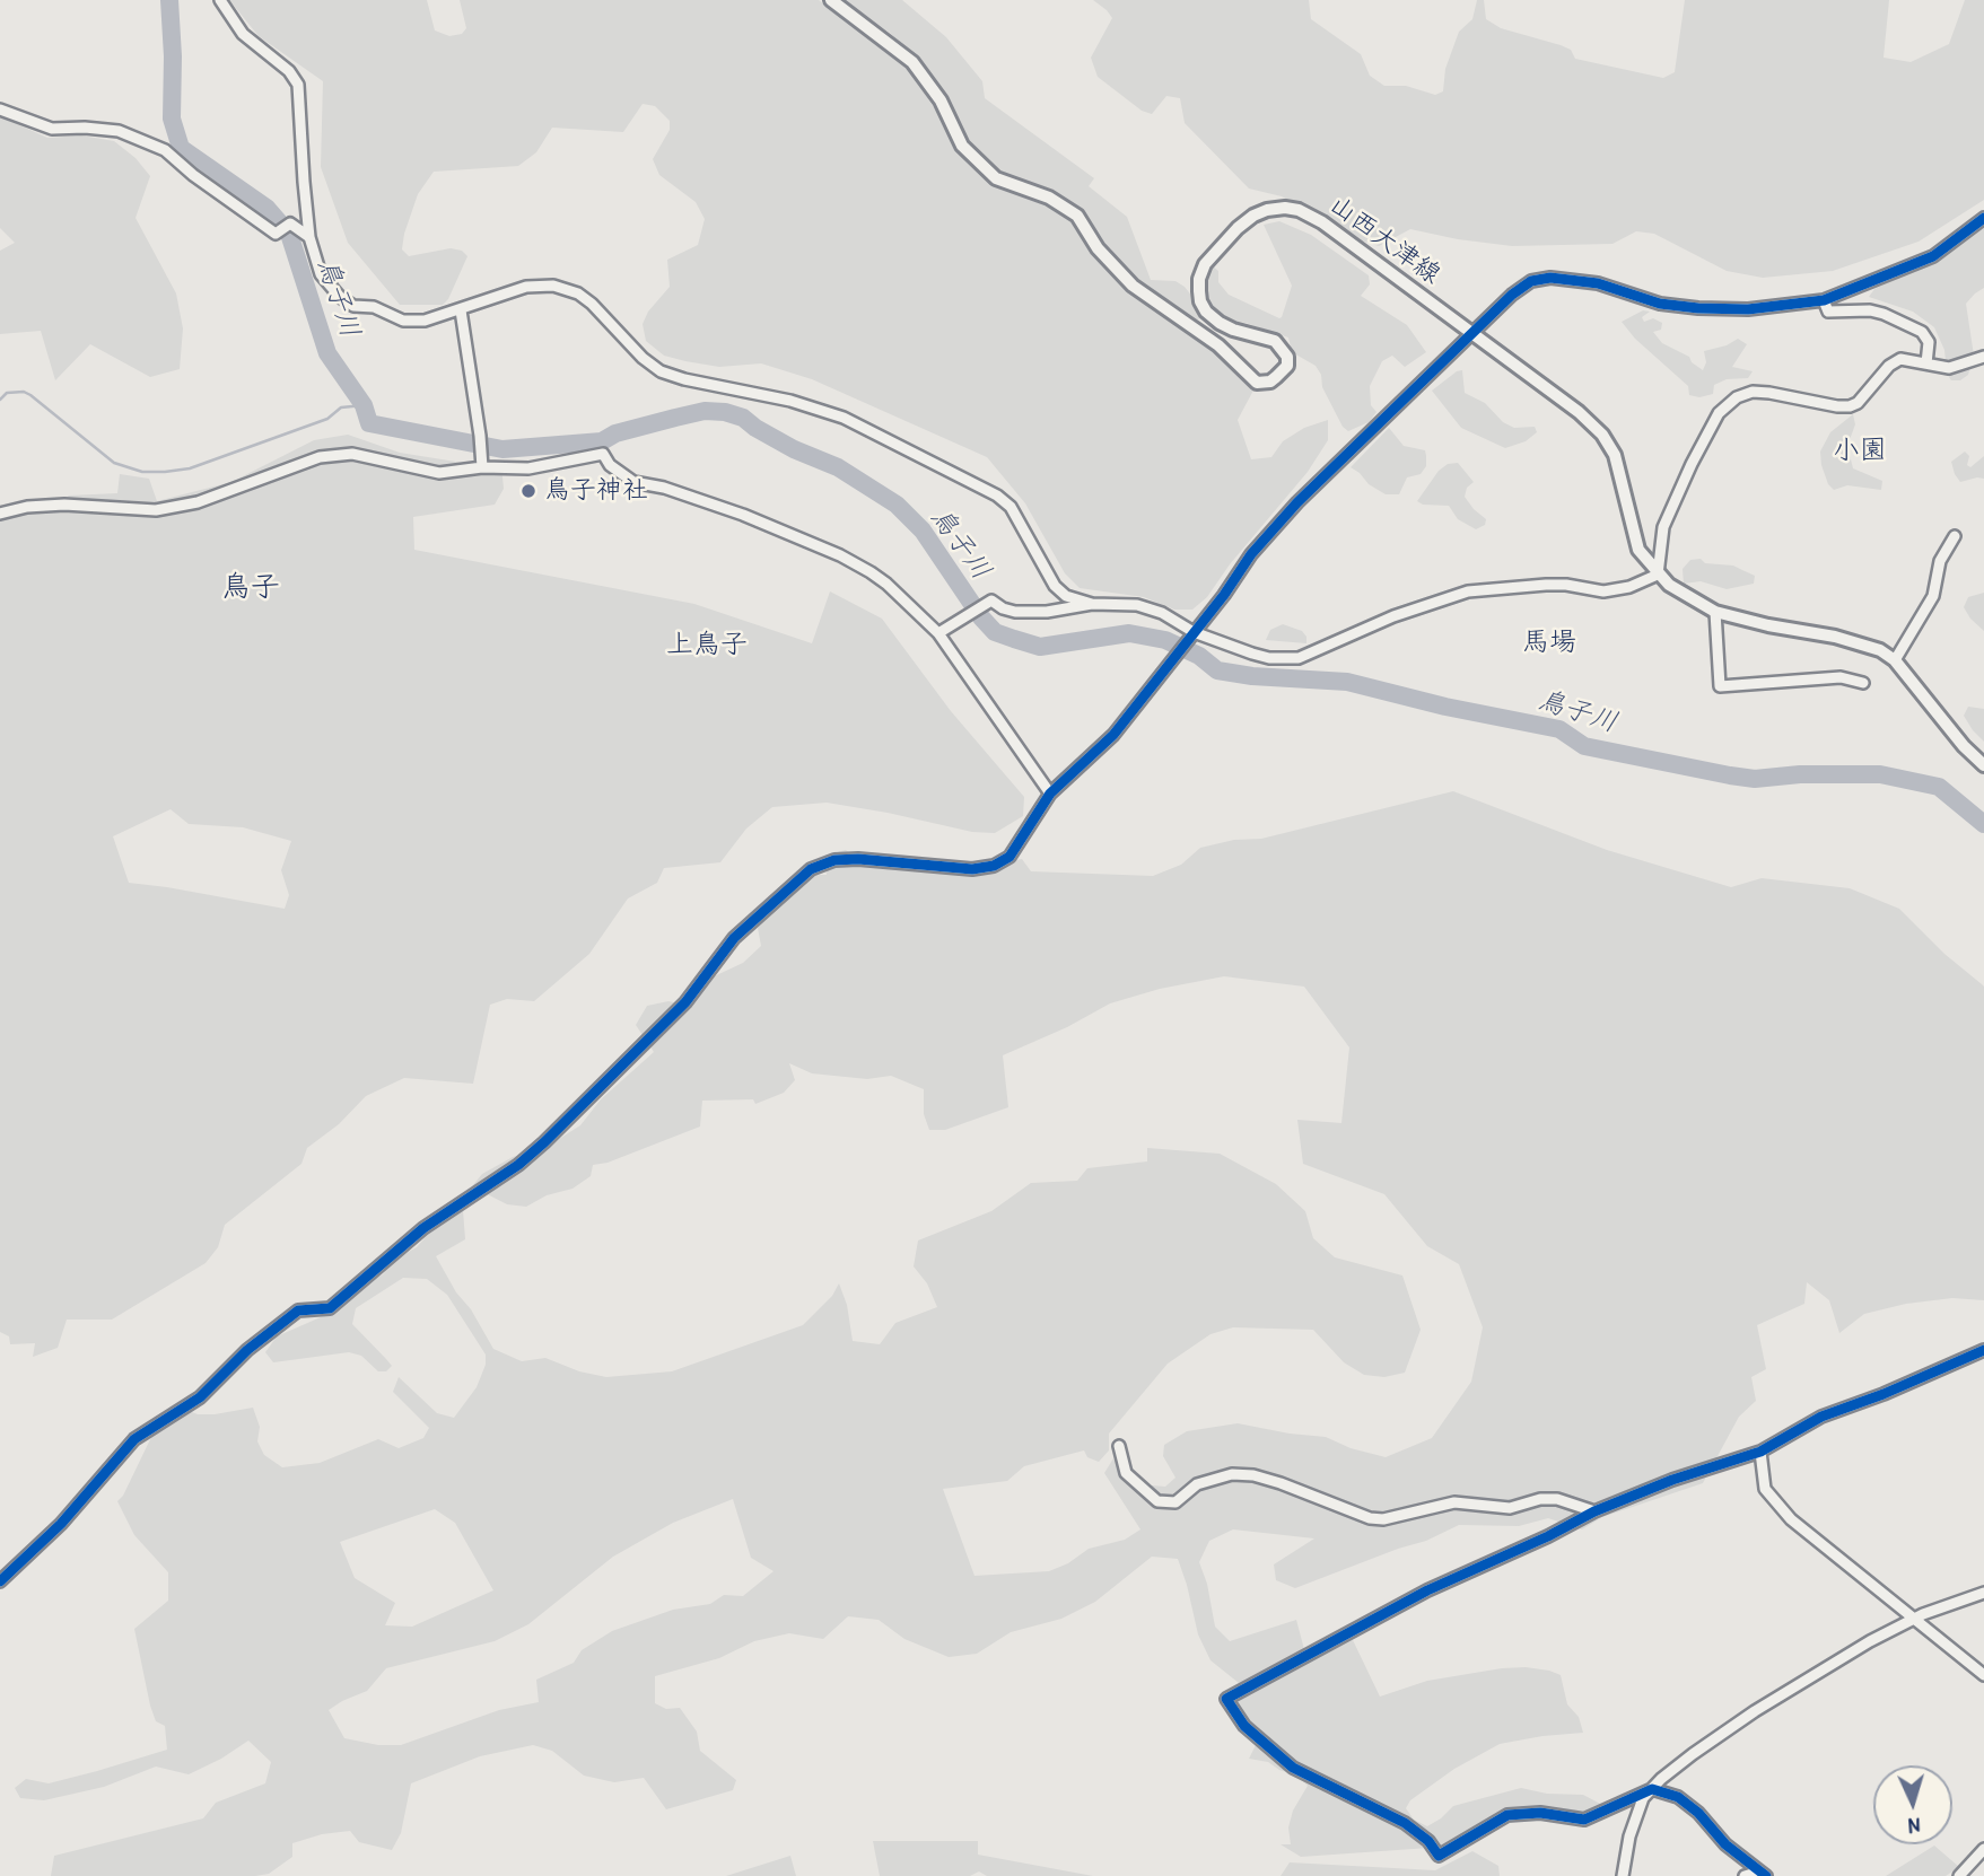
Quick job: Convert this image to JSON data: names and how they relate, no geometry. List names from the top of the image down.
{
  "streets": {
    "main road": ["山西大津線"]
  },
  "districts": [
    "小園",
    "鳥子",
    "馬場",
    "上鳥子"
  ],
  "water": ["鳥子川"],
  "places": ["鳥子神社"],
  "north": "bottom"
}
